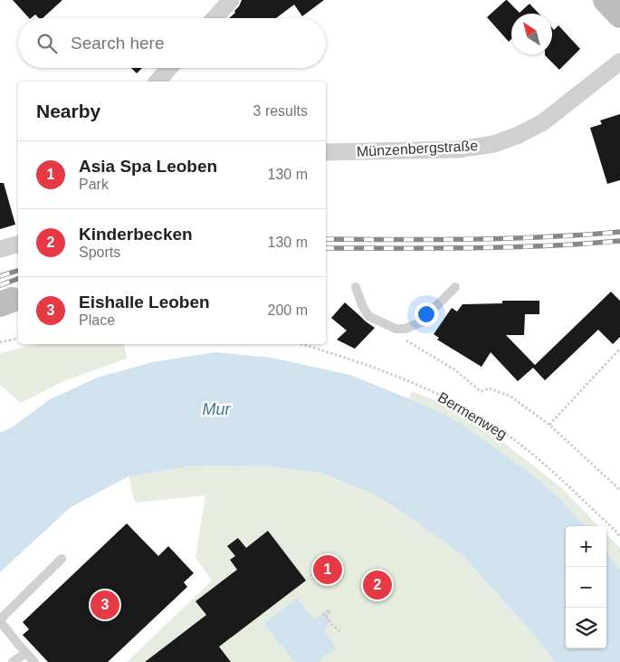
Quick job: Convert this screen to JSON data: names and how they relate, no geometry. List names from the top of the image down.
{
  "streets": {
    "street": ["Münzenbergstraße"],
    "path": ["Bermenweg"]
  },
  "water": ["Mur"],
  "north": "top left",
  "page": {
    "search": "Search here",
    "heading": ["Nearby", "3 results"],
    "list": [
      {
        "mark": "1",
        "name": "Asia Spa Leoben",
        "note": "Park",
        "value": "130 m"
      },
      {
        "mark": "2",
        "name": "Kinderbecken",
        "note": "Sports",
        "value": "130 m"
      },
      {
        "mark": "3",
        "name": "Eishalle Leoben",
        "note": "Place",
        "value": "200 m"
      }
    ],
    "map_buttons": ["+", "−"],
    "pins": ["1", "2", "3"]
  }
}
